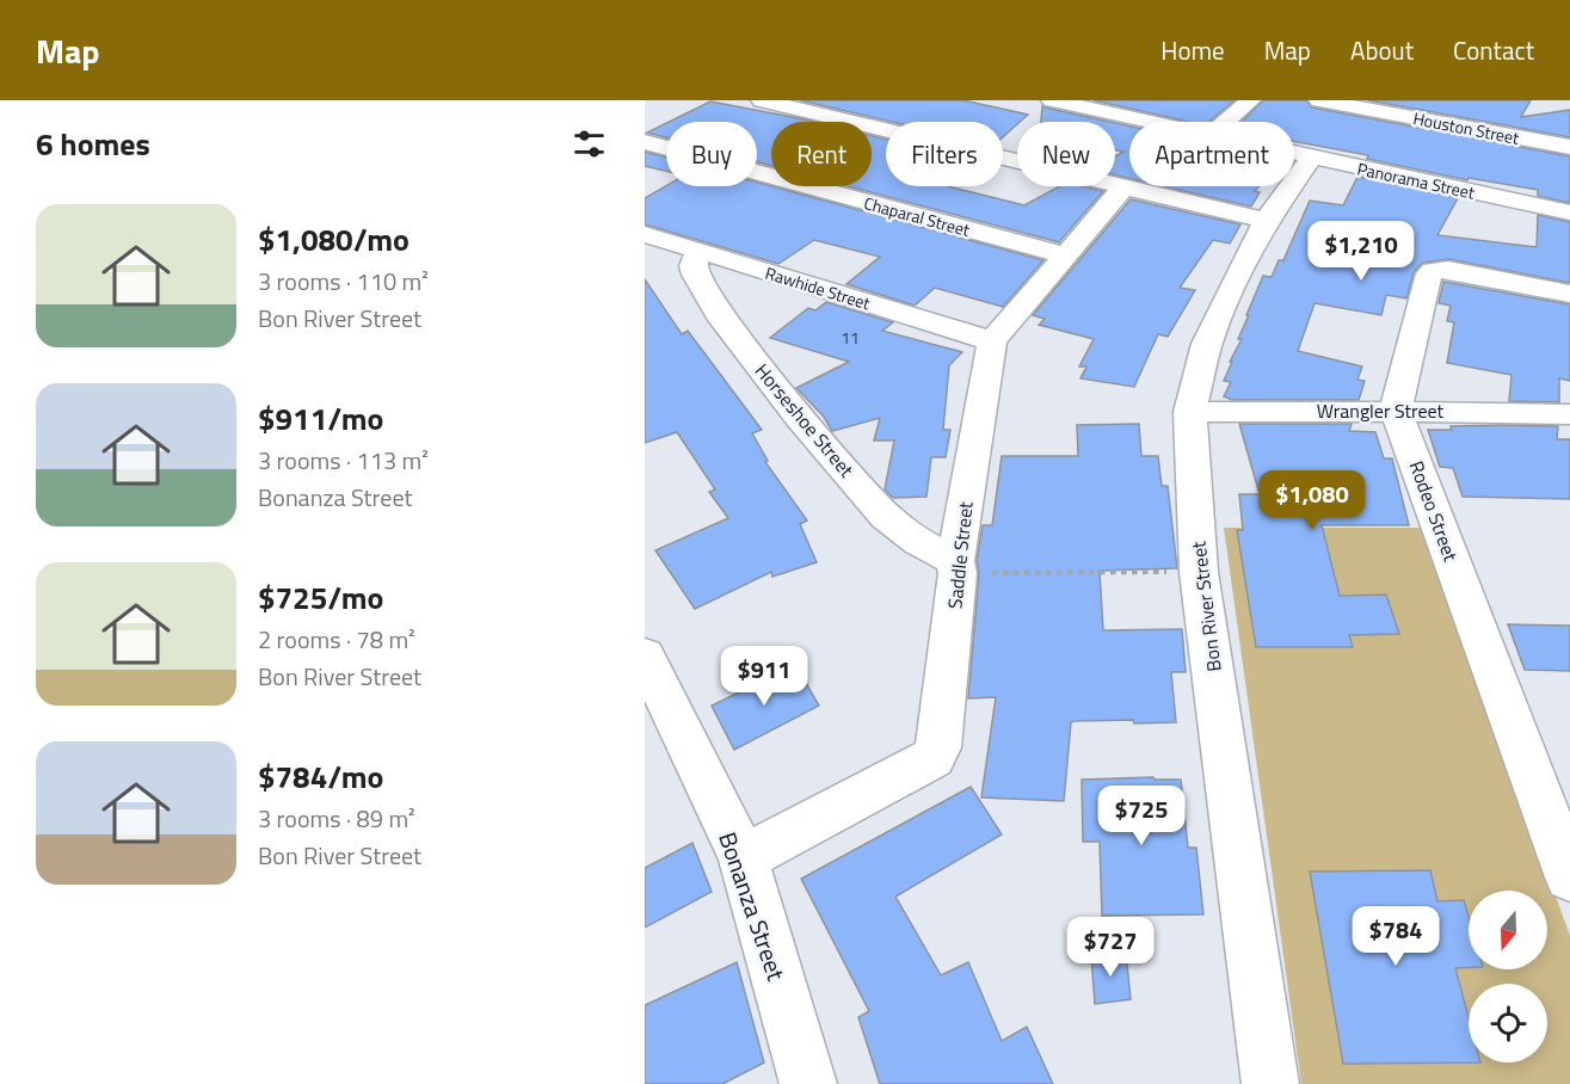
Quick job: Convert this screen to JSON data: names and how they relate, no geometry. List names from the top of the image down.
{
  "streets": {
    "street": [
      "Houston Street",
      "Panorama Street",
      "Chaparal Street",
      "Rawhide Street",
      "Wrangler Street",
      "Horseshoe Street",
      "Rodeo Street",
      "Saddle Street",
      "Bon River Street",
      "Bonanza Street"
    ]
  },
  "crossings": [
    ["Panorama Street", "Bon River Street"],
    ["Rawhide Street", "Horseshoe Street"],
    ["Rawhide Street", "Saddle Street"],
    ["Wrangler Street", "Rodeo Street"],
    ["Wrangler Street", "Bon River Street"],
    ["Horseshoe Street", "Saddle Street"],
    ["Saddle Street", "Bonanza Street"]
  ],
  "house_numbers": ["11"],
  "north": "bottom",
  "page": {
    "header": "Map",
    "nav": [
      "Home",
      "Map",
      "About",
      "Contact"
    ],
    "heading": "6 homes",
    "chip": [
      "Buy",
      "Rent",
      "Filters",
      "New",
      "Apartment"
    ],
    "list": [
      {
        "name": "$1,080/mo",
        "note": "3 rooms · 110 m² · Bon River Street"
      },
      {
        "name": "$911/mo",
        "note": "3 rooms · 113 m² · Bonanza Street"
      },
      {
        "name": "$725/mo",
        "note": "2 rooms · 78 m² · Bon River Street"
      },
      {
        "name": "$784/mo",
        "note": "3 rooms · 89 m² · Bon River Street"
      }
    ],
    "price": [
      "$1,210",
      "$1,080",
      "$911",
      "$725",
      "$784",
      "$727"
    ]
  }
}
